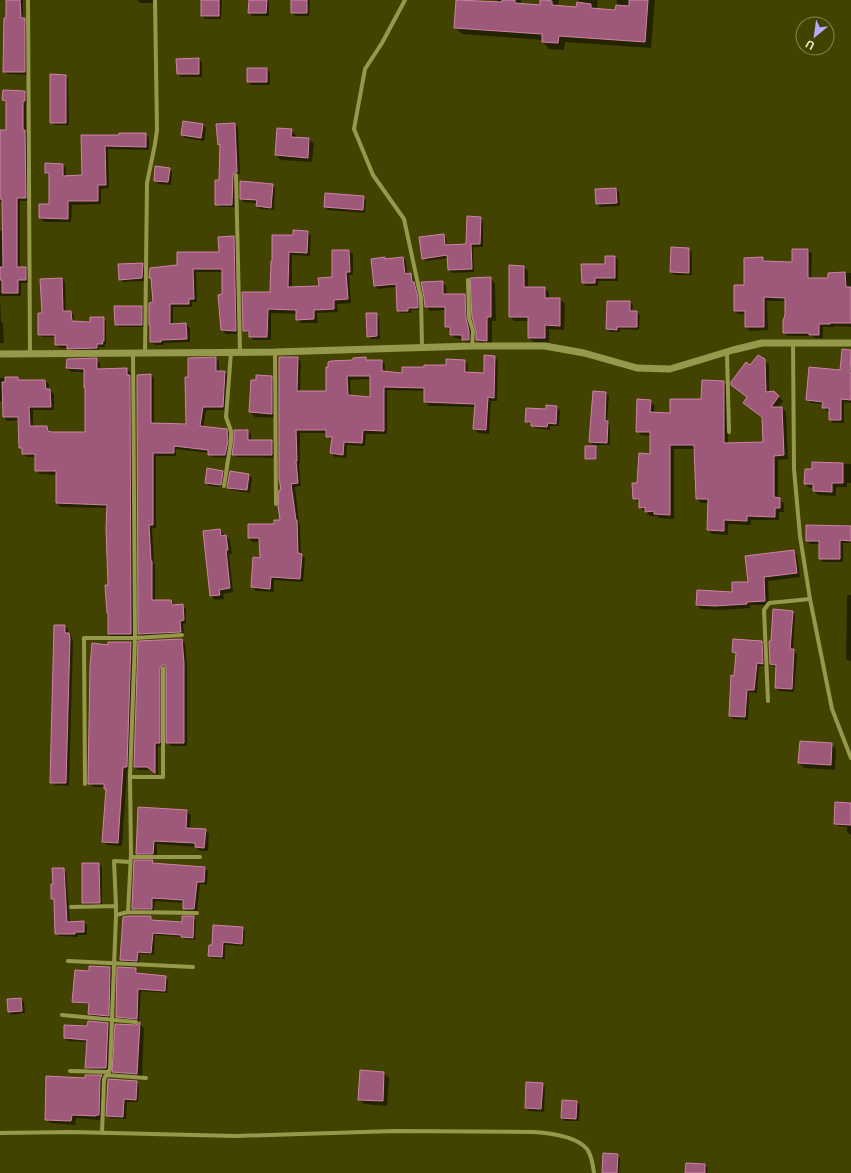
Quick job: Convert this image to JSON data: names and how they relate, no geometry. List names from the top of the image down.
{
  "north": "bottom left"
}
